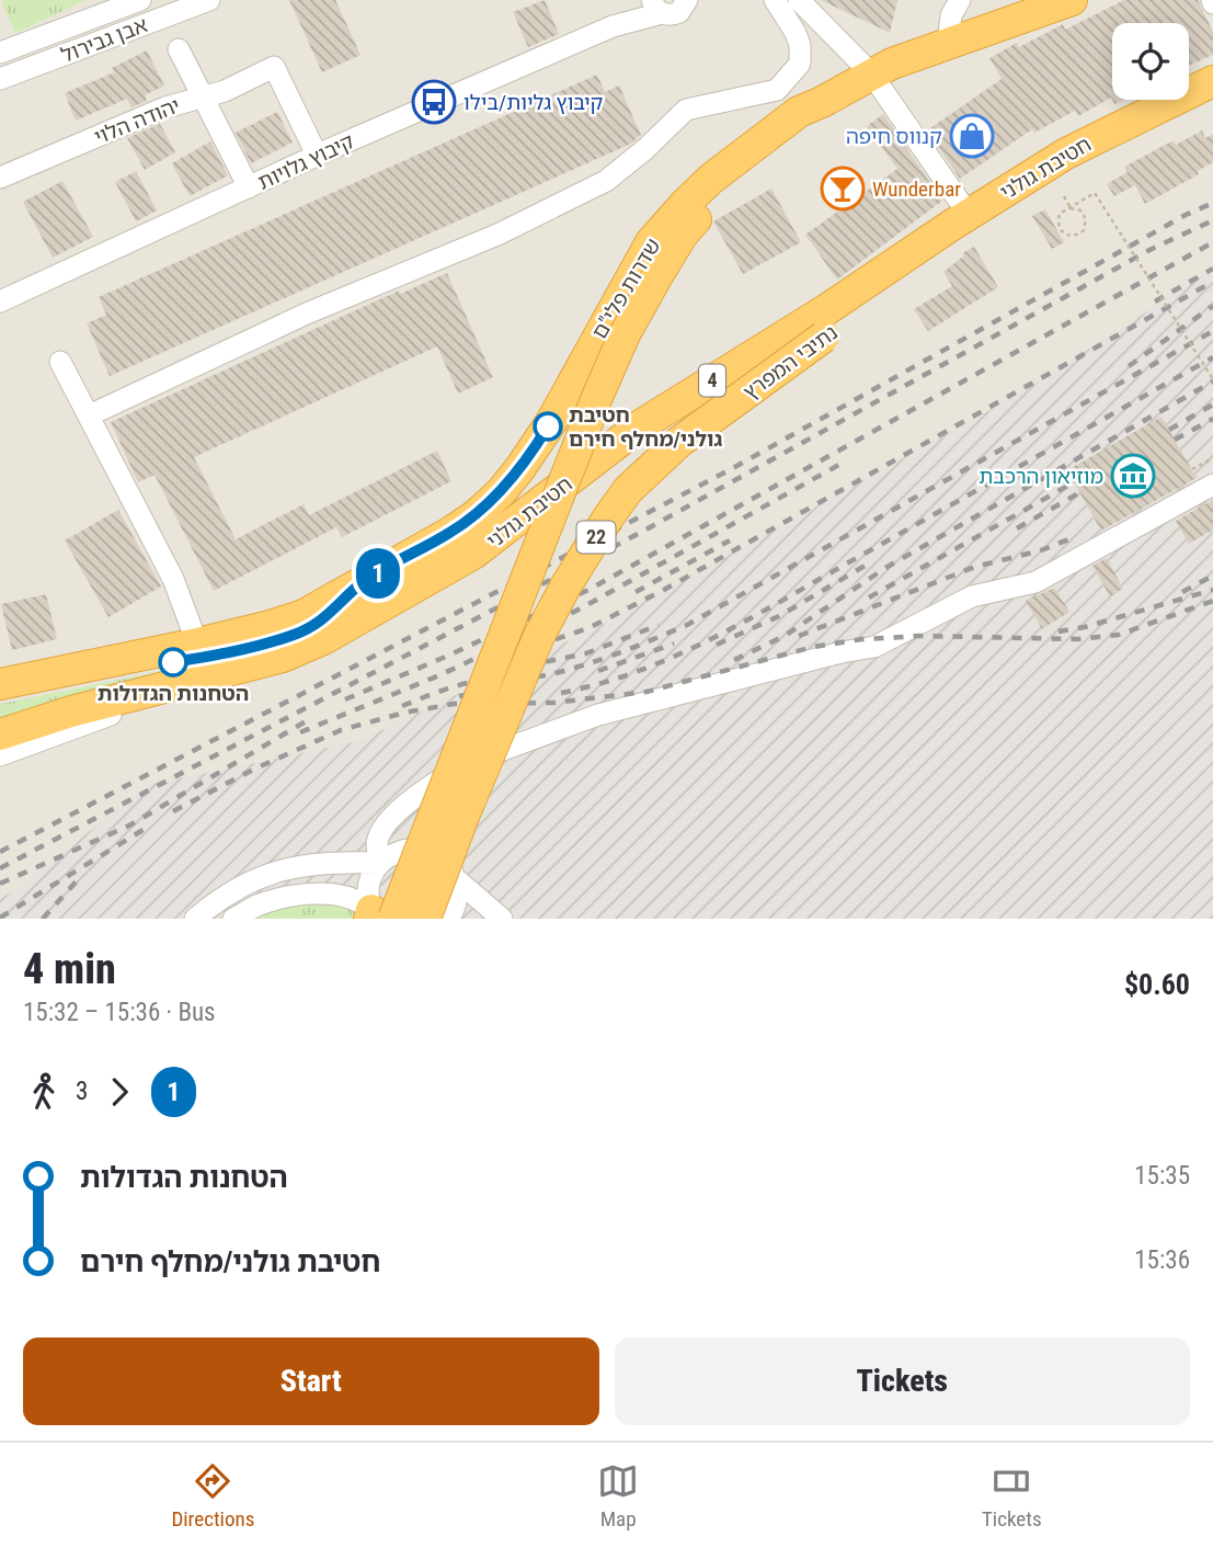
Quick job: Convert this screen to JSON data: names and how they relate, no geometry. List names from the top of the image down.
{
  "streets": {
    "highway": [
      "חטיבת גולני",
      "שדרות פלי\"ם",
      "נתיבי המפרץ",
      "4",
      "22"
    ],
    "street": ["אבן גבירול", "יהודה הלוי", "קיבוץ גלויות"]
  },
  "crossings": [
    ["יהודה הלוי", "קיבוץ גלויות"],
    ["שדרות פלי\"ם", "22"]
  ],
  "places": {
    "bus stop": ["קיבוץ גליות/בילו"],
    "shop": ["קנווס חיפה"],
    "bar": ["Wunderbar"],
    "other": ["חטיבת גולני/מחלף חירם", "הטחנות הגדולות"],
    "museum": ["מוזיאון הרכבת"]
  },
  "lines": ["bus line 1"],
  "page": {
    "on_map": "1",
    "heading": ["4 min", "15:32 – 15:36 · Bus", "$0.60"],
    "legs": ["3", "1"],
    "list": [
      {
        "name": "הטחנות הגדולות",
        "value": "15:35"
      },
      {
        "name": "חטיבת גולני/מחלף חירם",
        "value": "15:36"
      }
    ],
    "buttons": ["Start", "Tickets"],
    "tabs": ["Directions", "Map", "Tickets"]
  }
}
